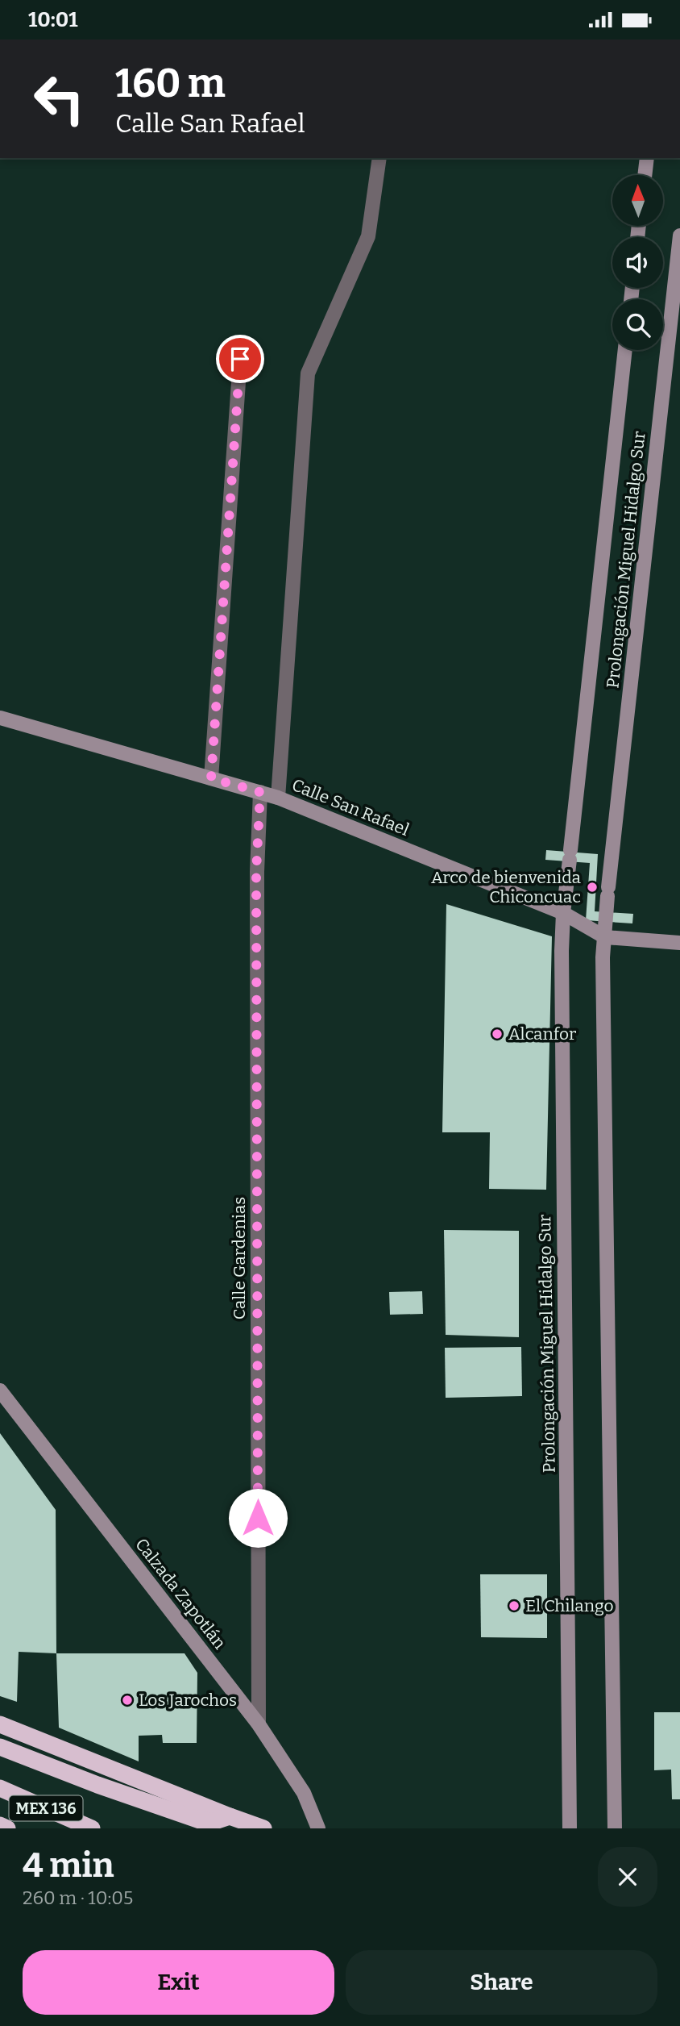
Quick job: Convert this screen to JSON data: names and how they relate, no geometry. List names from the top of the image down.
{
  "streets": {
    "highway": ["MEX 136"],
    "main road": ["Prolongación Miguel Hidalgo Sur", "Calle San Rafael", "Calzada Zapotlán"],
    "street": ["Calle Gardenias"]
  },
  "crossings": [
    ["Prolongación Miguel Hidalgo Sur", "Calle San Rafael"],
    ["Calle San Rafael", "Calle Gardenias"],
    ["Calle Gardenias", "Calzada Zapotlán"]
  ],
  "places": [
    "Arco de bienvenida Chiconcuac",
    "Alcanfor",
    "El Chilango",
    "Los Jarochos"
  ],
  "north": "top",
  "page": {
    "status": "10:01",
    "turn": ["160 m", "Calle San Rafael"],
    "heading": ["4 min", "260 m · 10:05"],
    "buttons": ["Exit", "Share"]
  }
}
